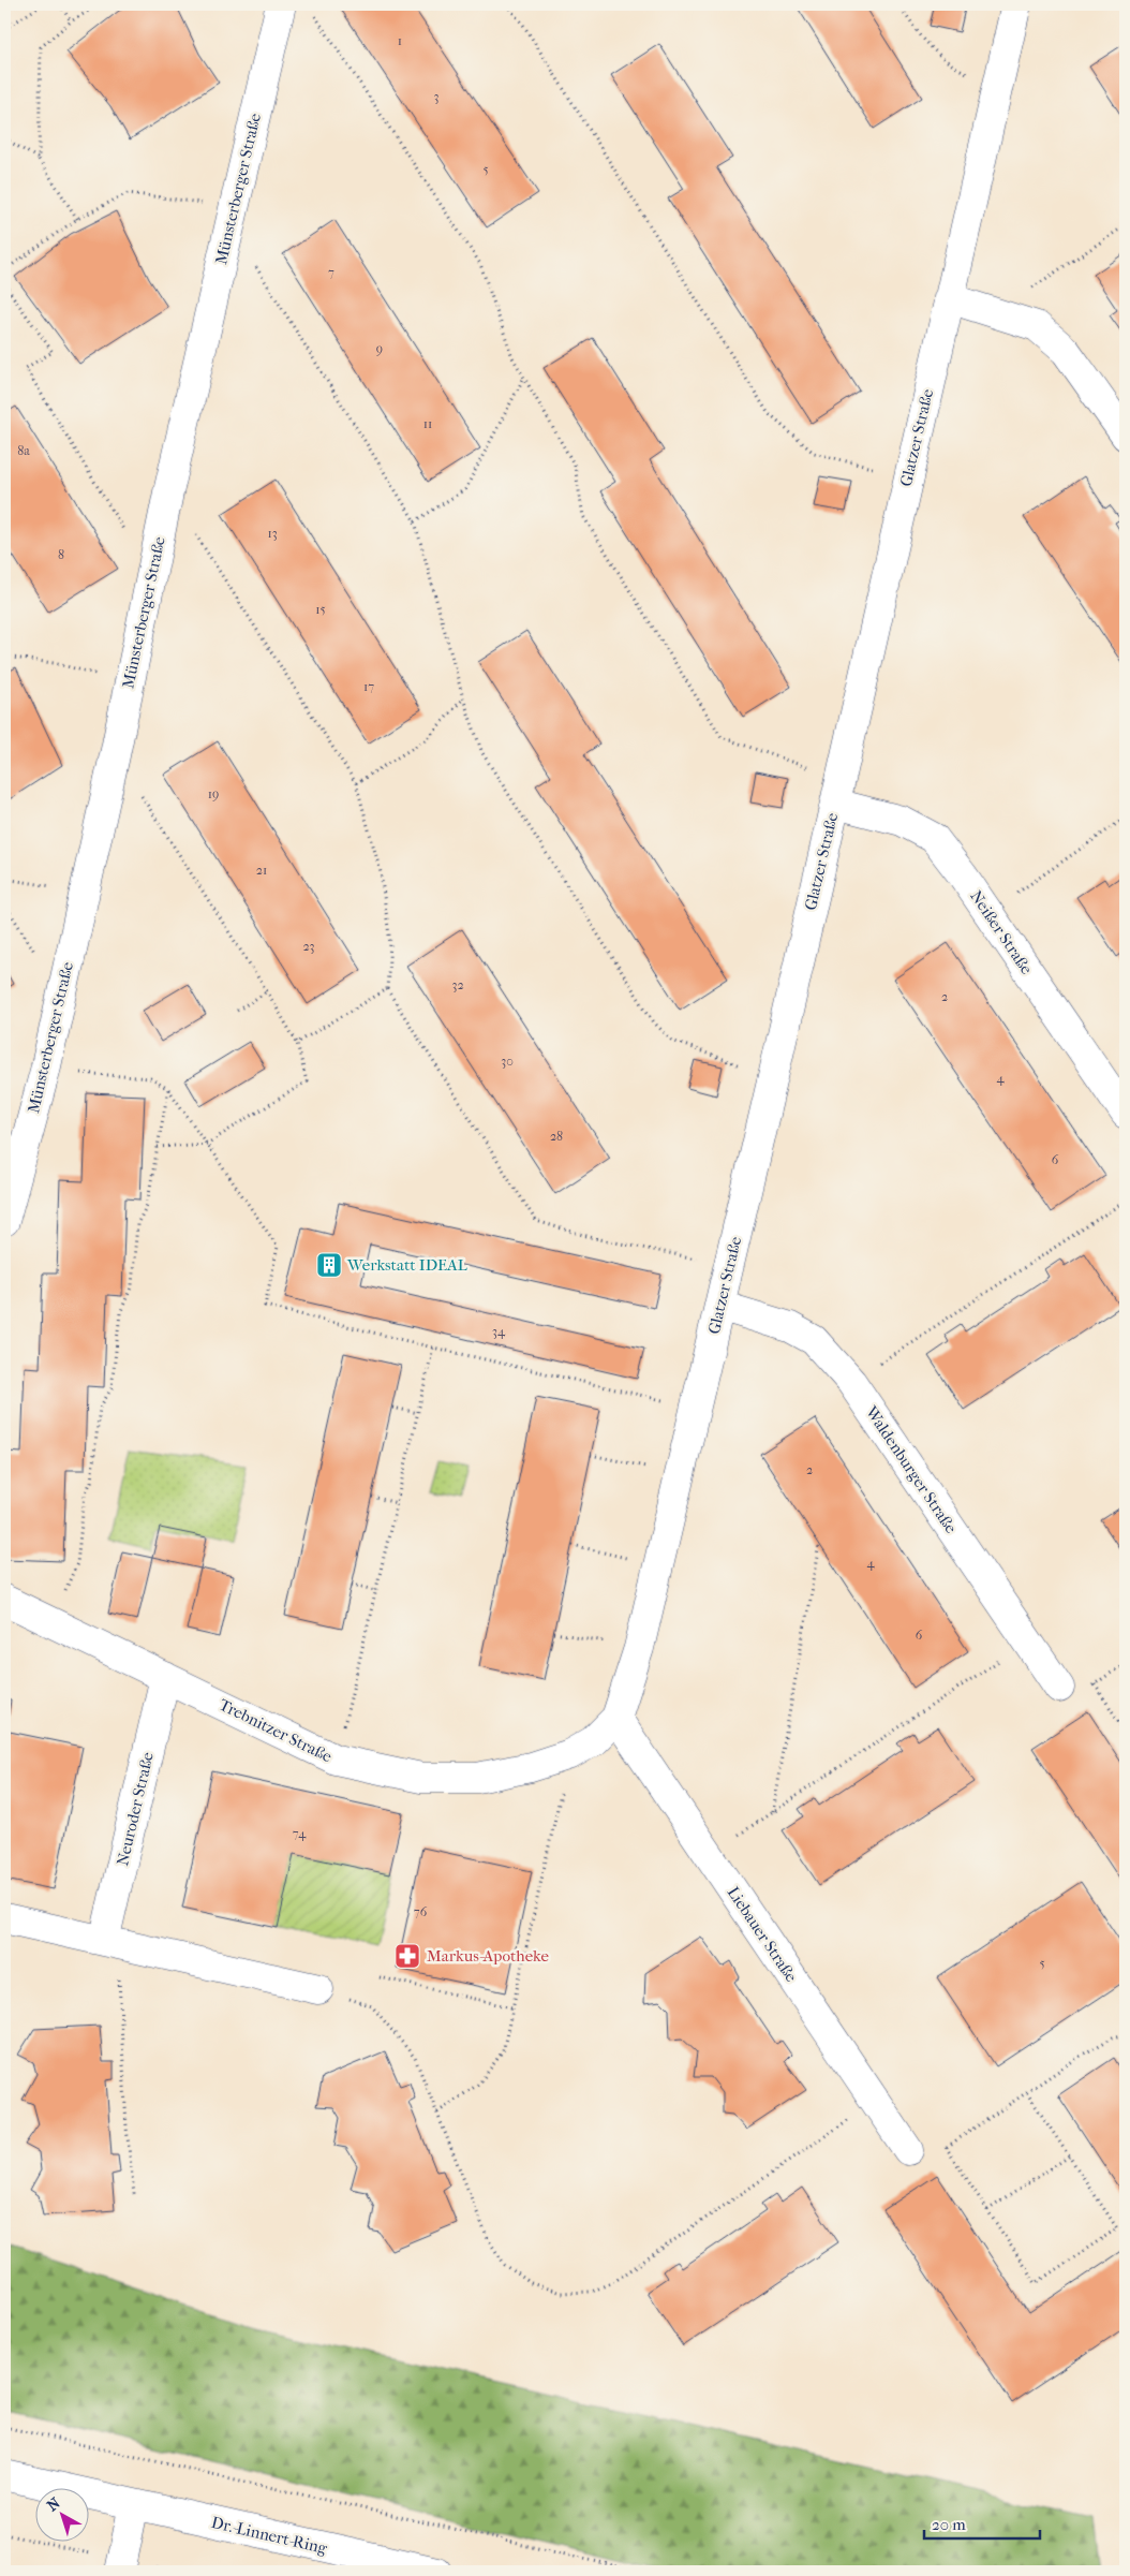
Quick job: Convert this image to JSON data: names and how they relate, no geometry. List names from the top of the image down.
{
  "streets": {
    "street": [
      "Münsterberger Straße",
      "Glatzer Straße",
      "Neißer Straße",
      "Waldenburger Straße",
      "Trebnitzer Straße",
      "Neuroder Straße",
      "Liebauer Straße",
      "Dr.-Linnert-Ring"
    ]
  },
  "crossings": [
    ["Glatzer Straße", "Neißer Straße"],
    ["Glatzer Straße", "Waldenburger Straße"],
    ["Glatzer Straße", "Trebnitzer Straße"],
    ["Glatzer Straße", "Liebauer Straße"],
    ["Trebnitzer Straße", "Neuroder Straße"],
    ["Trebnitzer Straße", "Liebauer Straße"]
  ],
  "places": {
    "building": ["Werkstatt IDEAL"],
    "pharmacy": ["Markus-Apotheke"]
  },
  "house_numbers": [
    "1",
    "3",
    "5",
    "7",
    "9",
    "11",
    "8a",
    "13",
    "8",
    "15",
    "17",
    "19",
    "21",
    "23",
    "32",
    "2",
    "30",
    "4",
    "28",
    "6",
    "34",
    "2",
    "4",
    "6",
    "74",
    "76",
    "5"
  ],
  "scale_bar": "20 m",
  "north": "top left"
}
